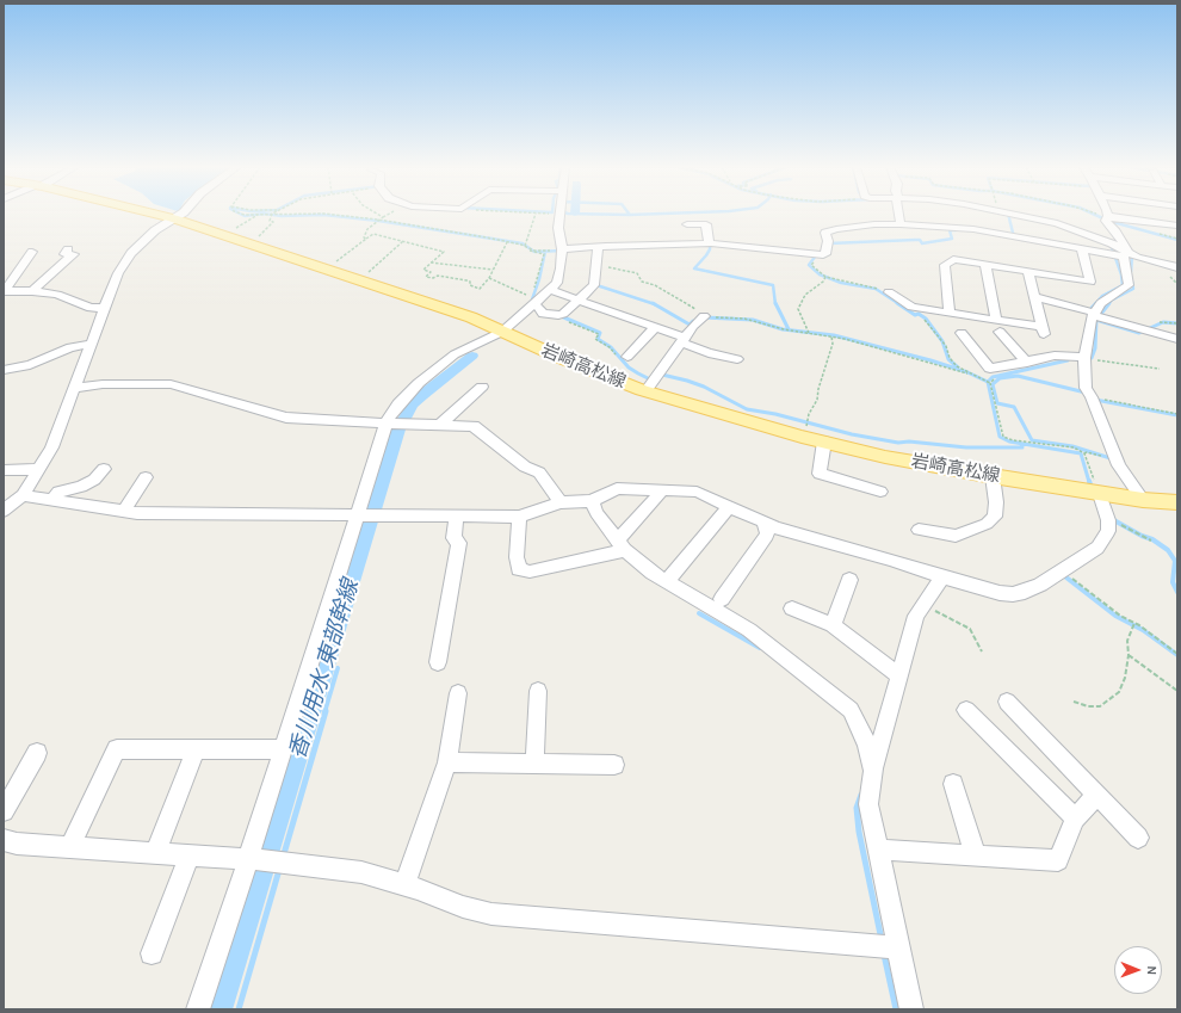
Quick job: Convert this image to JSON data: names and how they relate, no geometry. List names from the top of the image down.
{
  "streets": {
    "main road": ["岩崎高松線"]
  },
  "water": ["香川用水 東部幹線"],
  "north": "right"
}
